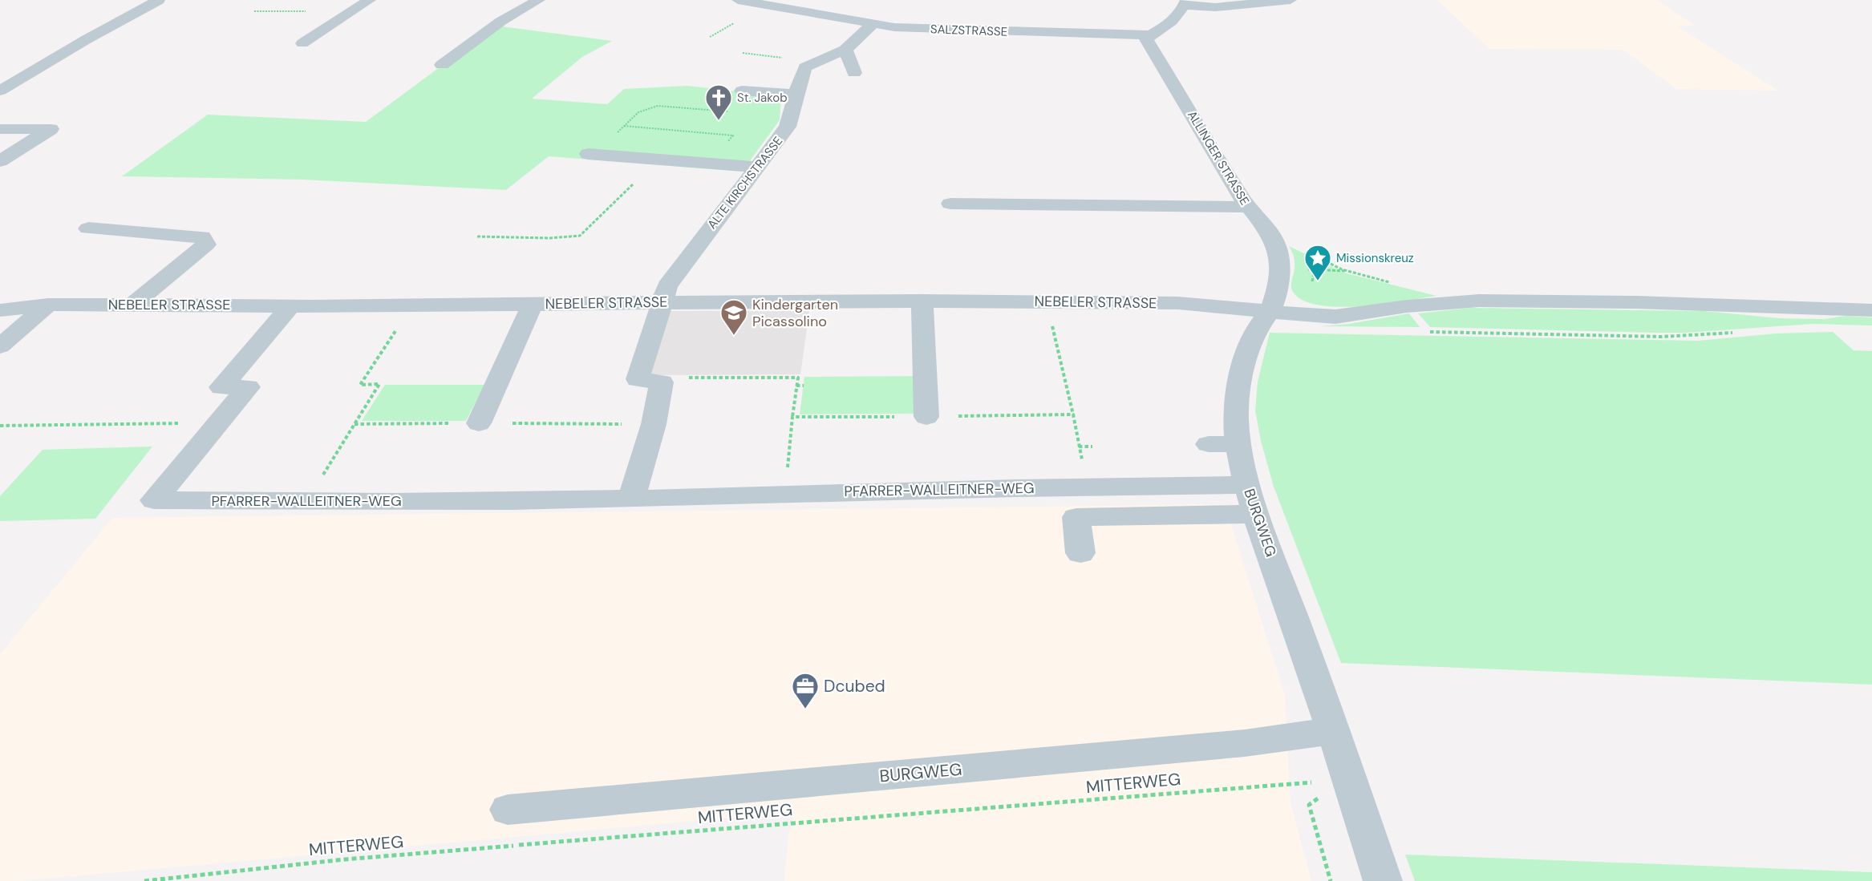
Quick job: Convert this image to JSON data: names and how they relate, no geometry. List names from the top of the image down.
{
  "streets": {
    "street": [
      "SALZSTRASSE",
      "ALLINGER STRASSE",
      "ALTE KIRCHSTRASSE",
      "NEBELER STRASSE",
      "PFARRER-WALLEITNER-WEG",
      "BURGWEG"
    ],
    "path": ["MITTERWEG"]
  },
  "crossings": [
    ["SALZSTRASSE", "ALLINGER STRASSE"],
    ["SALZSTRASSE", "ALTE KIRCHSTRASSE"],
    ["ALLINGER STRASSE", "NEBELER STRASSE"],
    ["ALLINGER STRASSE", "BURGWEG"],
    ["ALTE KIRCHSTRASSE", "NEBELER STRASSE"],
    ["NEBELER STRASSE", "PFARRER-WALLEITNER-WEG"],
    ["NEBELER STRASSE", "BURGWEG"],
    ["PFARRER-WALLEITNER-WEG", "BURGWEG"],
    ["BURGWEG", "MITTERWEG"]
  ],
  "places": {
    "church": ["St. Jakob"],
    "place": ["Missionskreuz"],
    "school or university": ["Kindergarten Picassolino"],
    "office": ["Dcubed"]
  }
}
